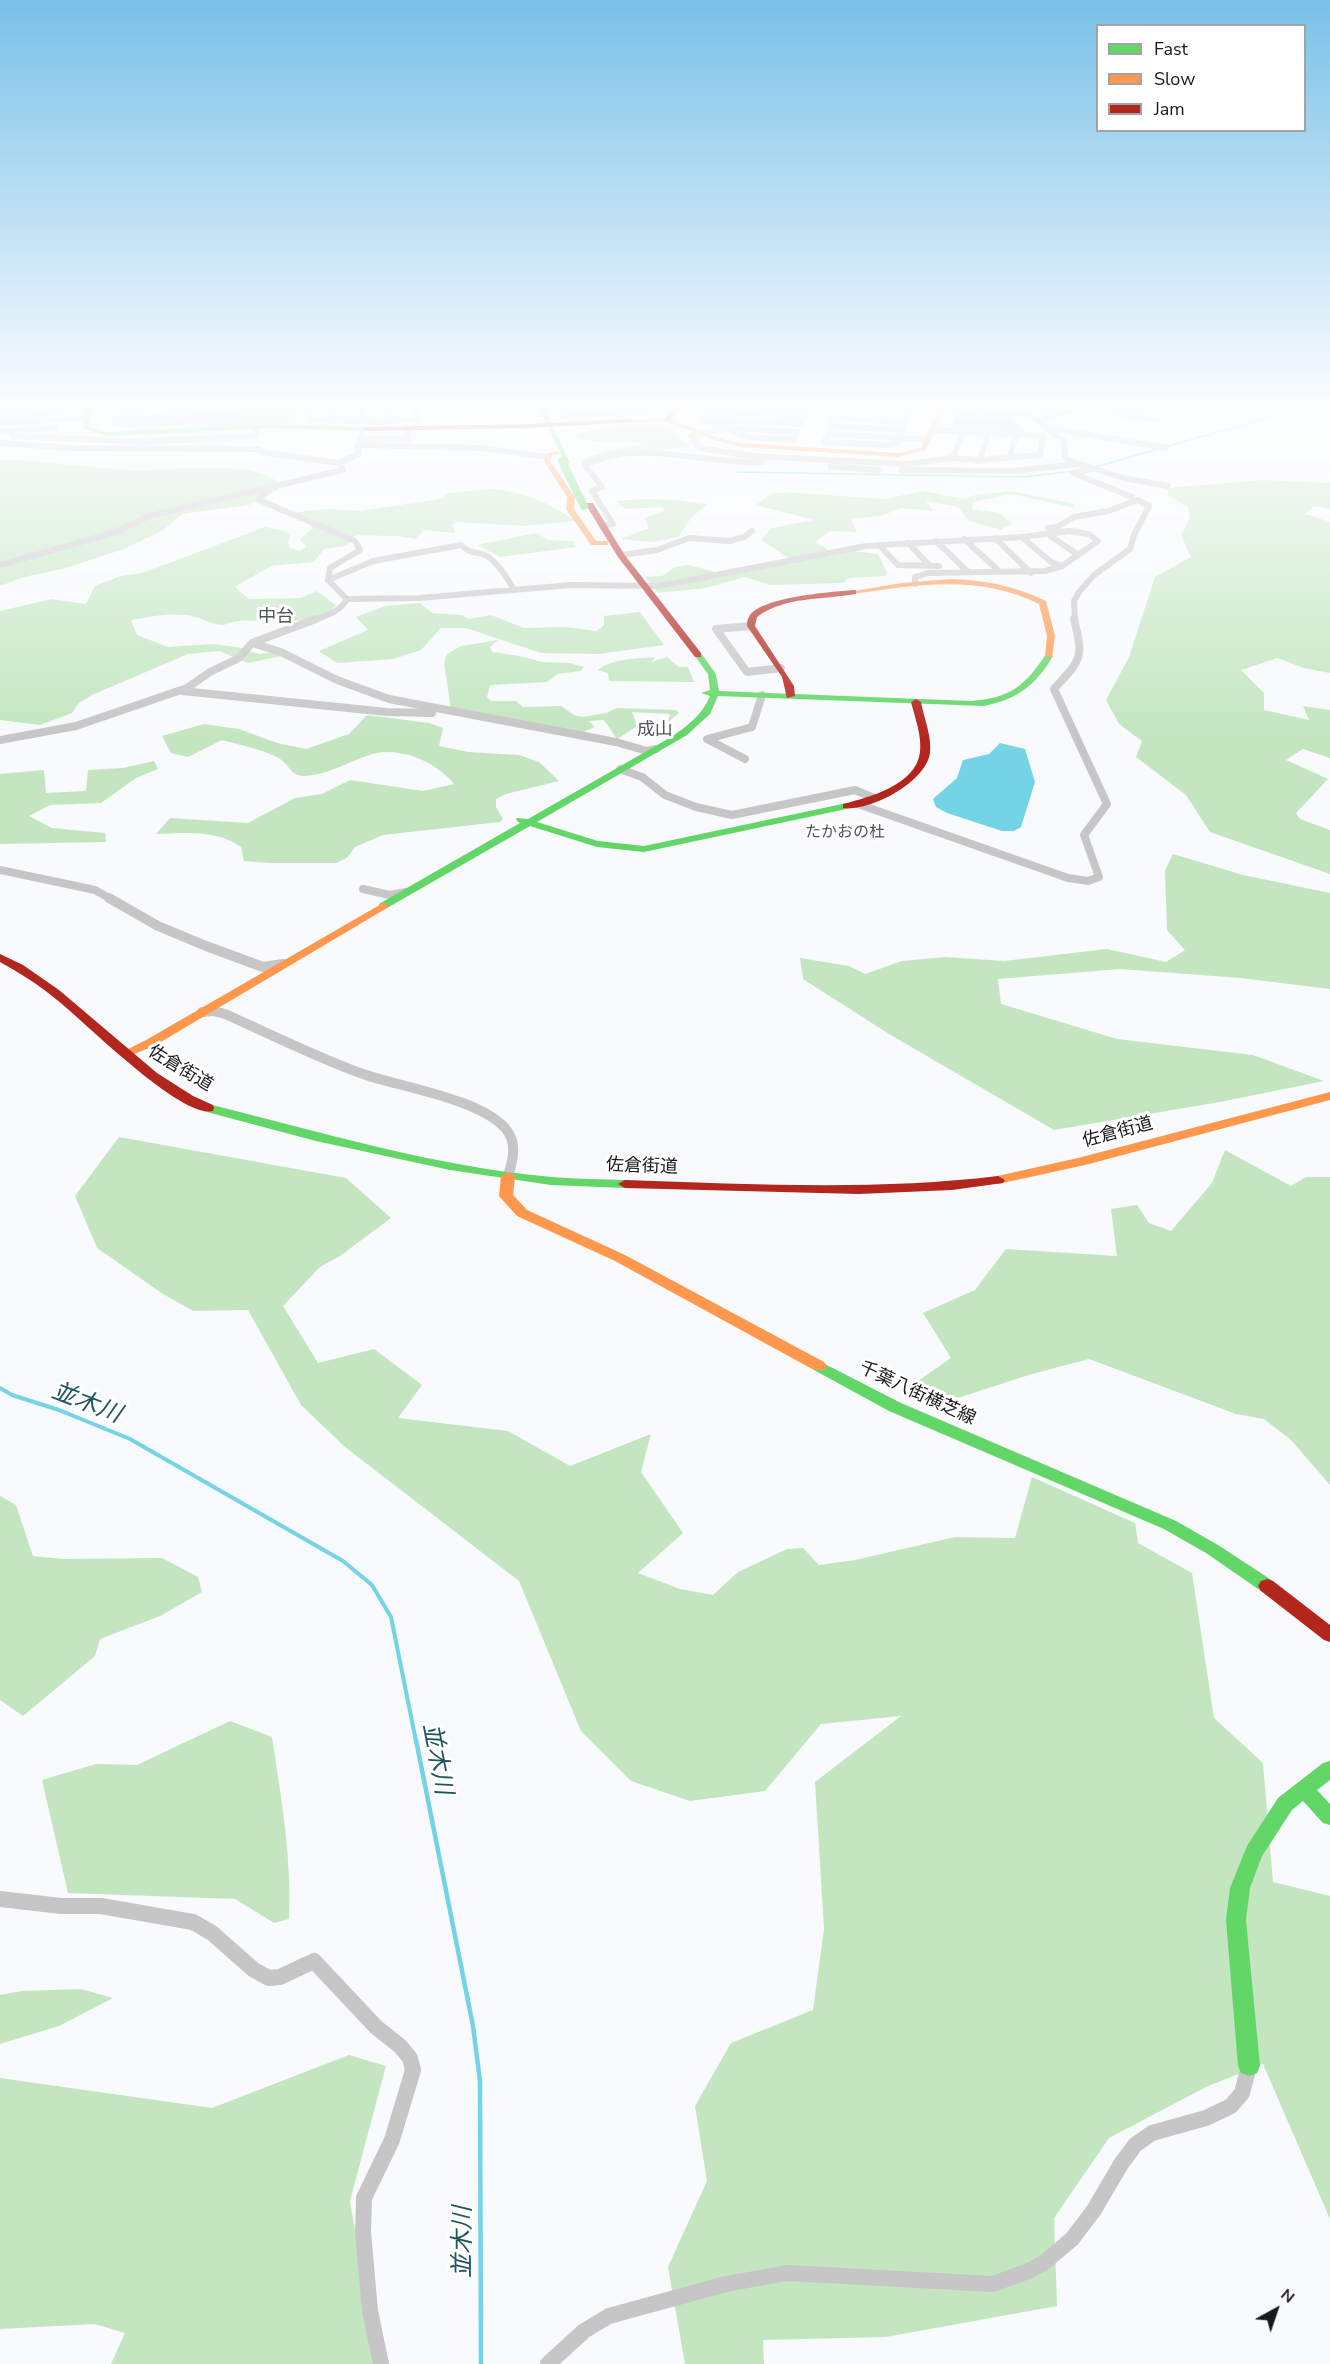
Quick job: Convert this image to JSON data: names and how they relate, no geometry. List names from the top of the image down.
{
  "streets": {
    "main road": ["佐倉街道", "千葉八街横芝線"]
  },
  "crossings": [
    ["佐倉街道", "千葉八街横芝線"]
  ],
  "districts": ["中台", "成山", "たかおの杜"],
  "water": ["並木川"],
  "legend": ["Fast", "Slow", "Jam"],
  "north": "top right"
}
